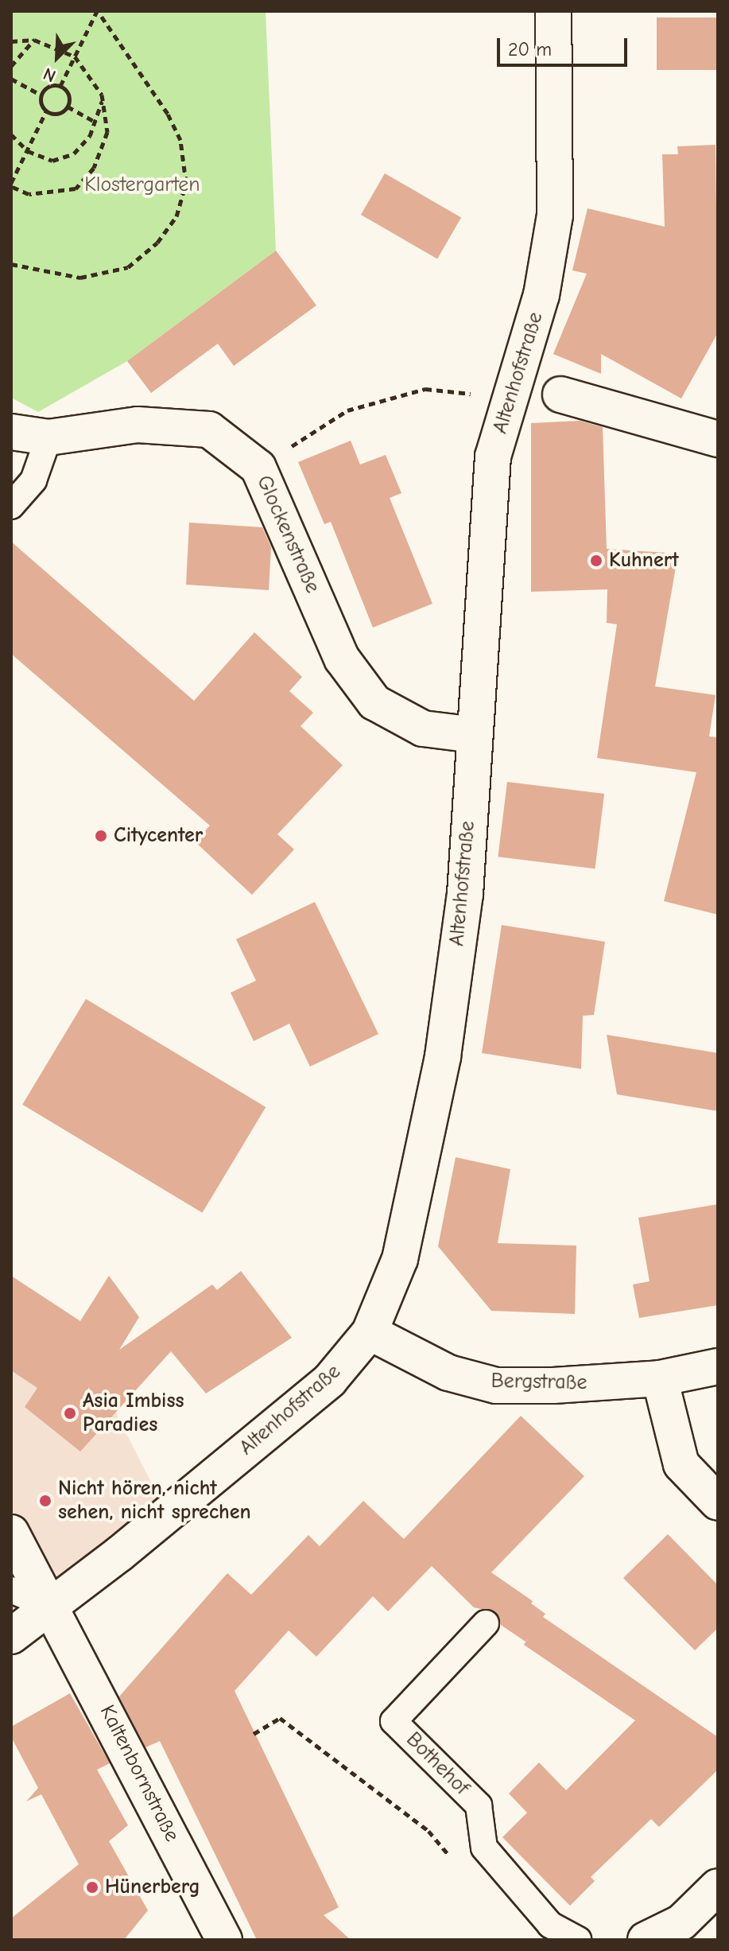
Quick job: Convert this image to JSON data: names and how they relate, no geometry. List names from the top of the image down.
{
  "streets": {
    "street": [
      "Altenhofstraße",
      "Glockenstraße",
      "Bergstraße",
      "Kaltenbornstraße"
    ],
    "lane": ["Bothehof"]
  },
  "crossings": [
    ["Altenhofstraße", "Glockenstraße"],
    ["Altenhofstraße", "Bergstraße"],
    ["Altenhofstraße", "Kaltenbornstraße"]
  ],
  "parks": ["Klostergarten"],
  "places": [
    "Kuhnert",
    "Citycenter",
    "Asia Imbiss Paradies",
    "Nicht hören, nicht sehen, nicht sprechen",
    "Hünerberg"
  ],
  "scale_bar": "20 m",
  "north": "bottom left"
}
